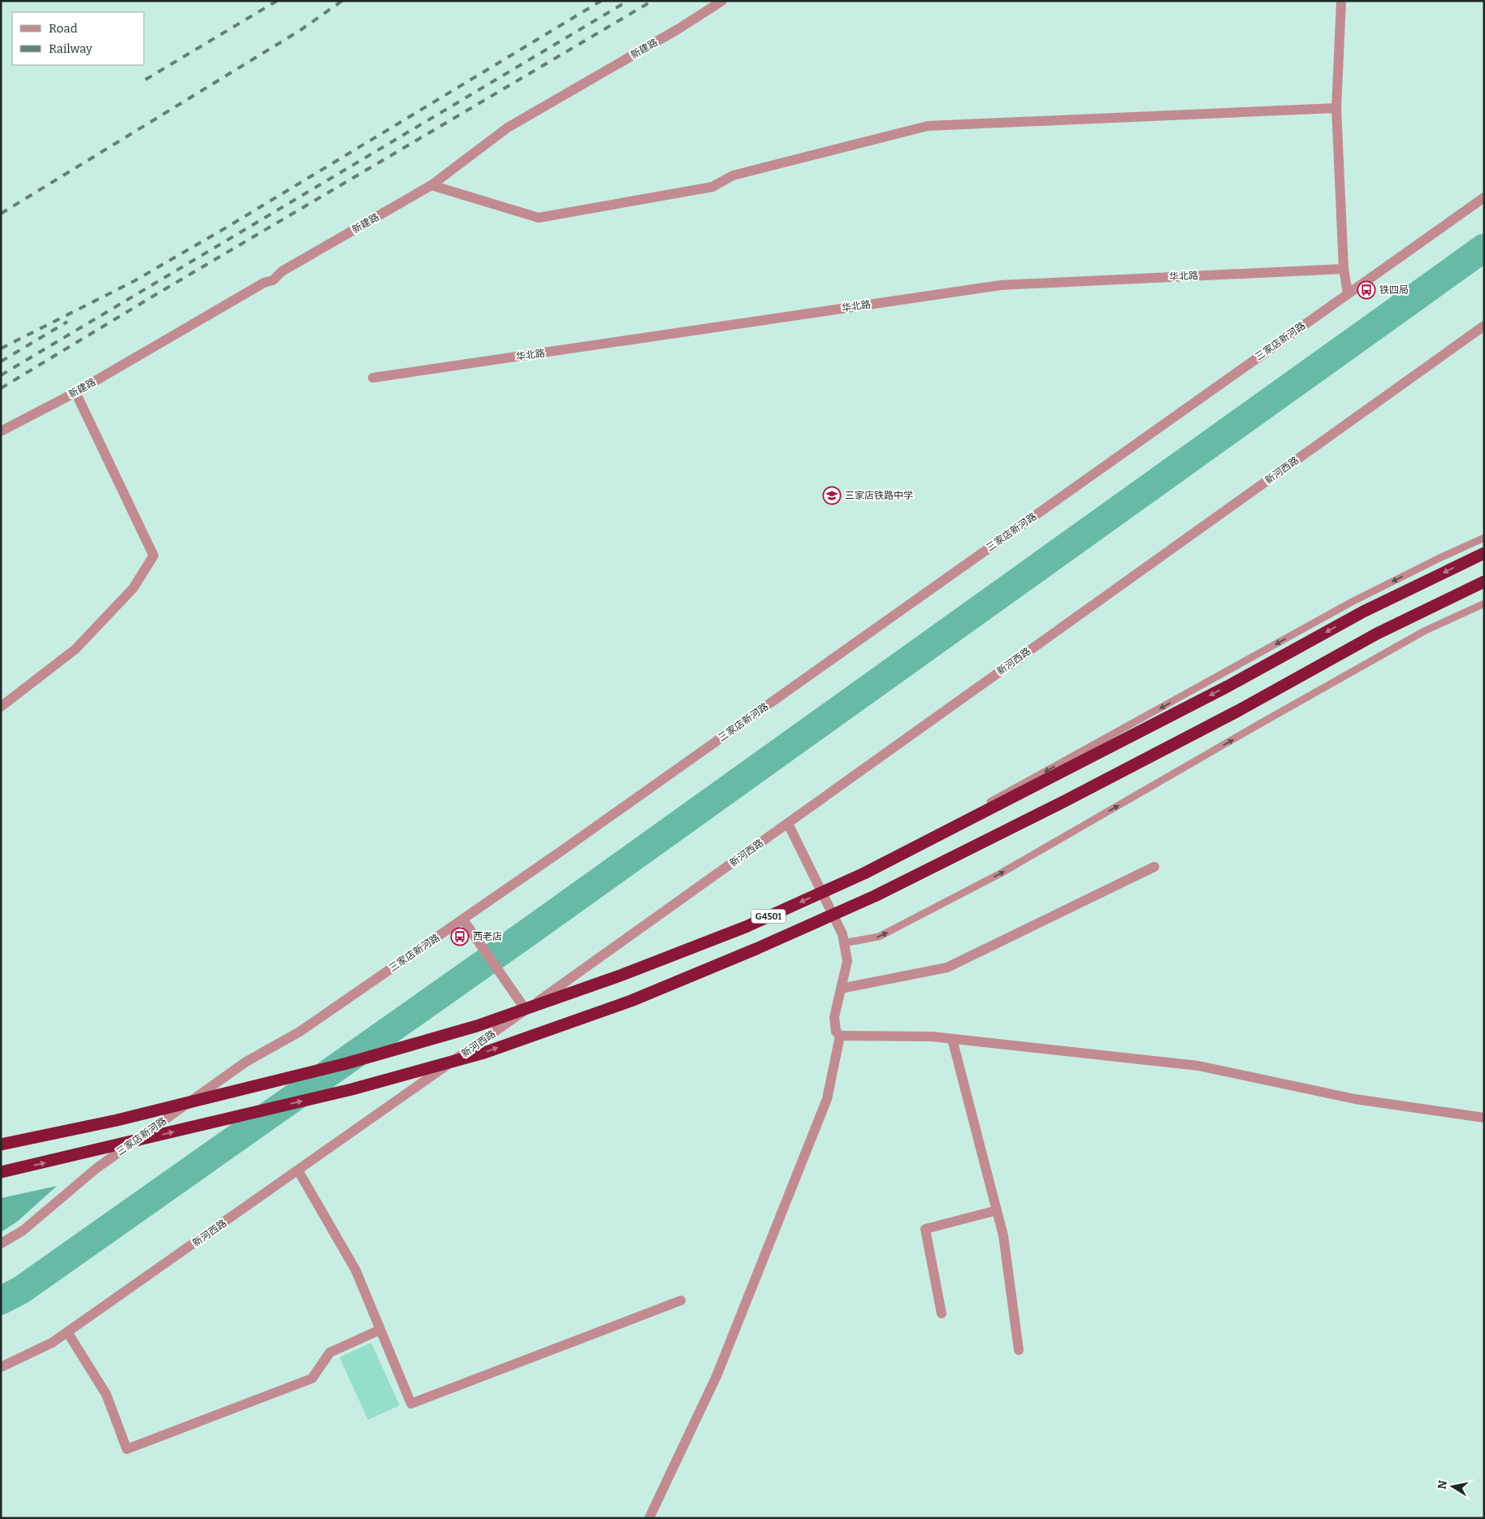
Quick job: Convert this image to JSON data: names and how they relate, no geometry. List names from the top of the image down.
{
  "streets": {
    "highway": ["G4501"],
    "street": [
      "新建路",
      "华北路",
      "三家店新河路",
      "新河西路"
    ]
  },
  "places": {
    "bus stop": ["铁四局", "西老店"],
    "school or university": ["三家店铁路中学"]
  },
  "legend": ["Road", "Railway"],
  "north": "left"
}
